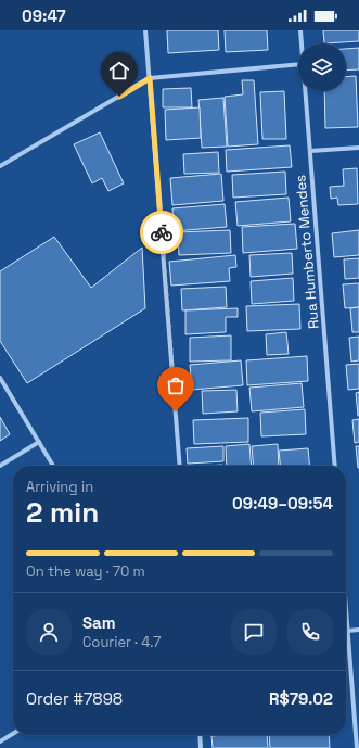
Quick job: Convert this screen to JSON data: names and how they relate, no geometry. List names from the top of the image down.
{
  "streets": {
    "street": ["Rua Humberto Mendes"]
  },
  "page": {
    "status": "09:47",
    "heading": ["2 min", "Arriving in", "09:49–09:54"],
    "panel": [
      "Sam",
      "Courier · 4.7",
      "Order #7898",
      "R$79.02"
    ],
    "bar": "On the way · 70 m"
  }
}
